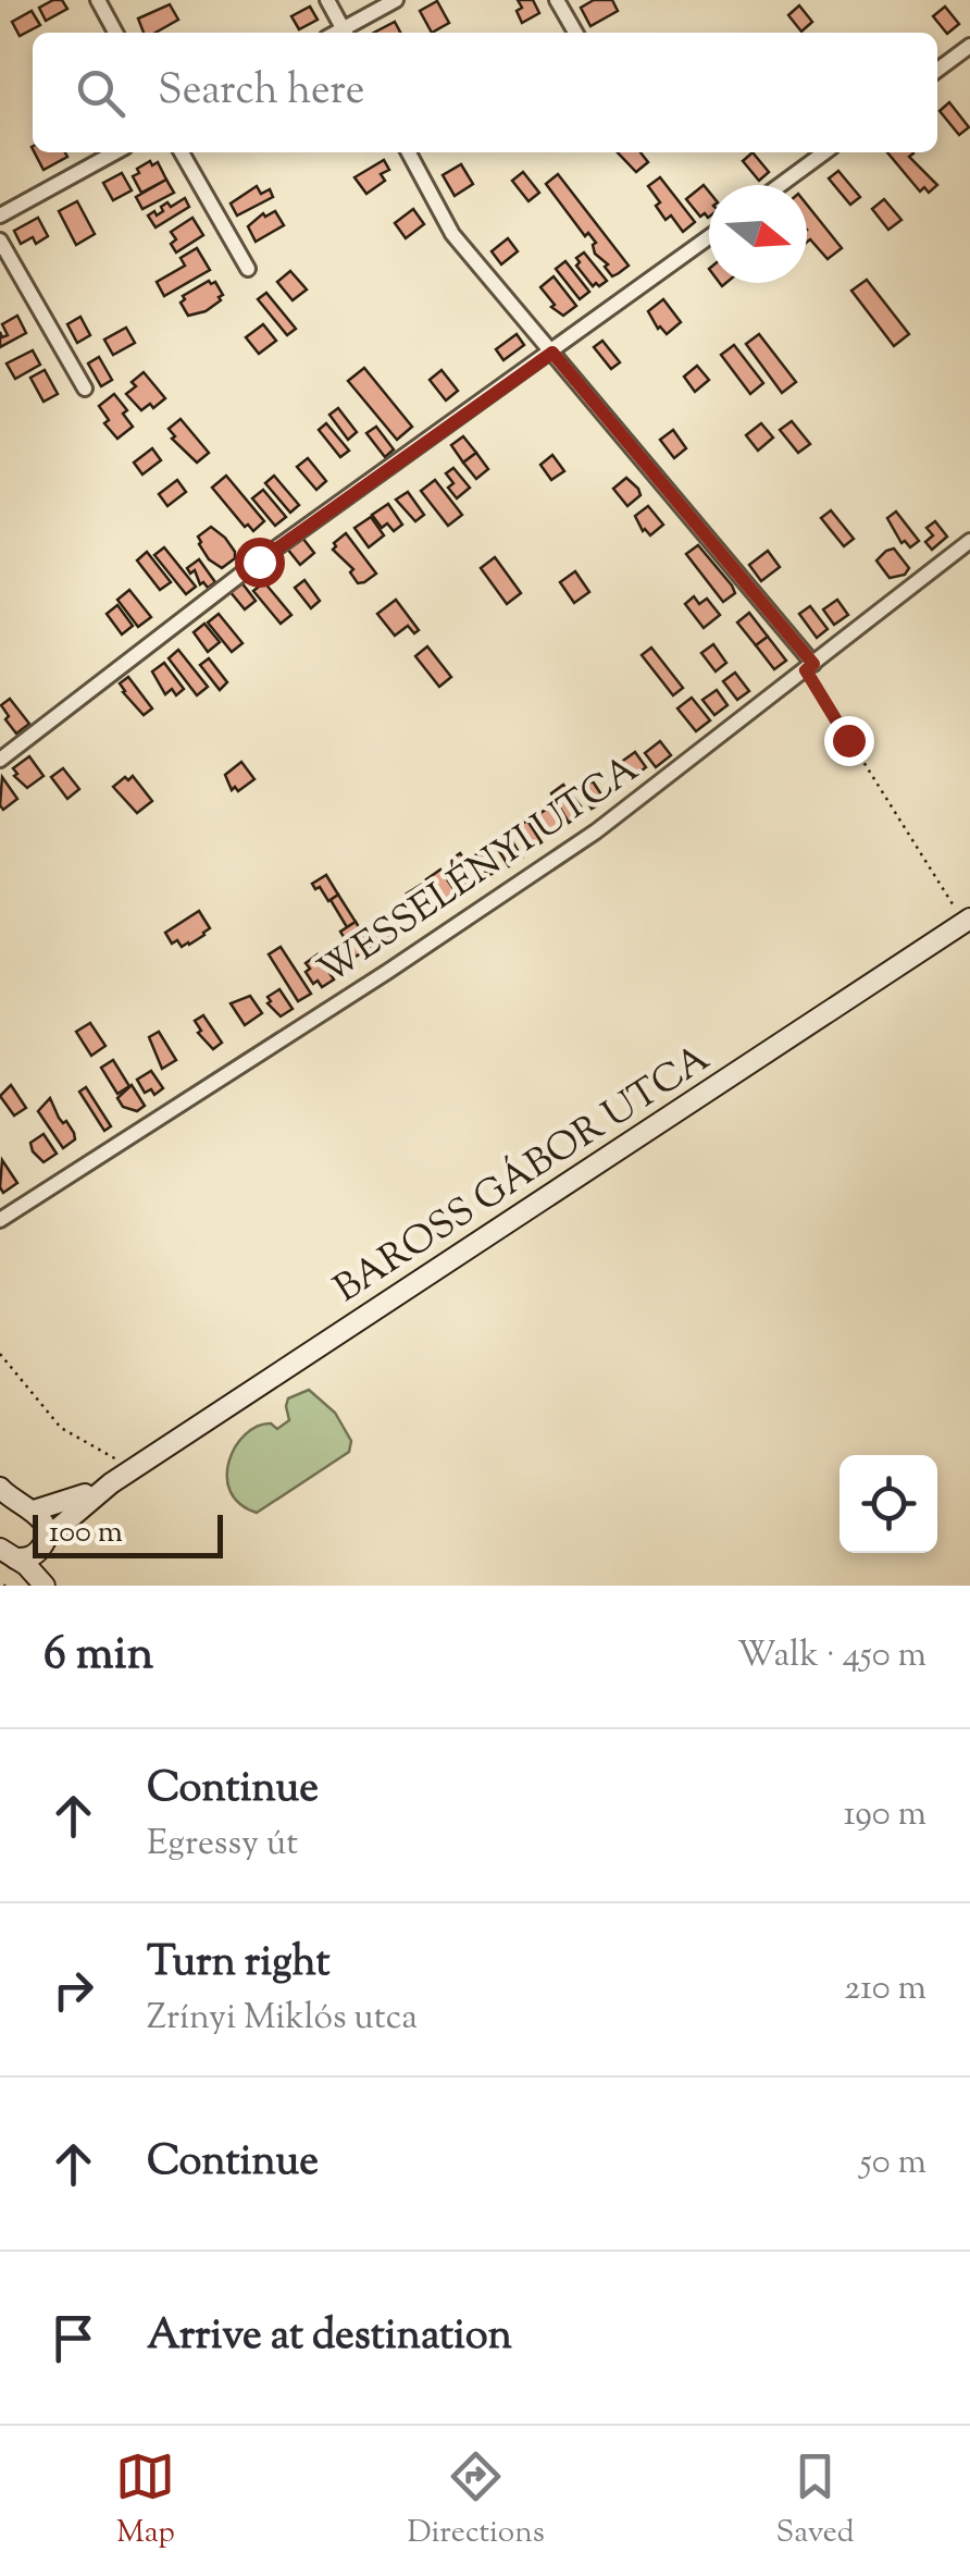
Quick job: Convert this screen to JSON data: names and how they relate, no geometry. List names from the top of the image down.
{
  "streets": {
    "street": ["WESSELÉNYI UTCA", "BAROSS GÁBOR UTCA"]
  },
  "scale_bar": "100 m",
  "north": "right",
  "page": {
    "search": "Search here",
    "scale": "100 m",
    "heading": ["6 min", "Walk · 450 m"],
    "list": [
      ["Continue", "Egressy út", "190 m"],
      ["Turn right", "Zrínyi Miklós utca", "210 m"],
      ["Continue", "50 m"],
      "Arrive at destination"
    ],
    "nav": ["Map", "Directions", "Saved"]
  }
}
